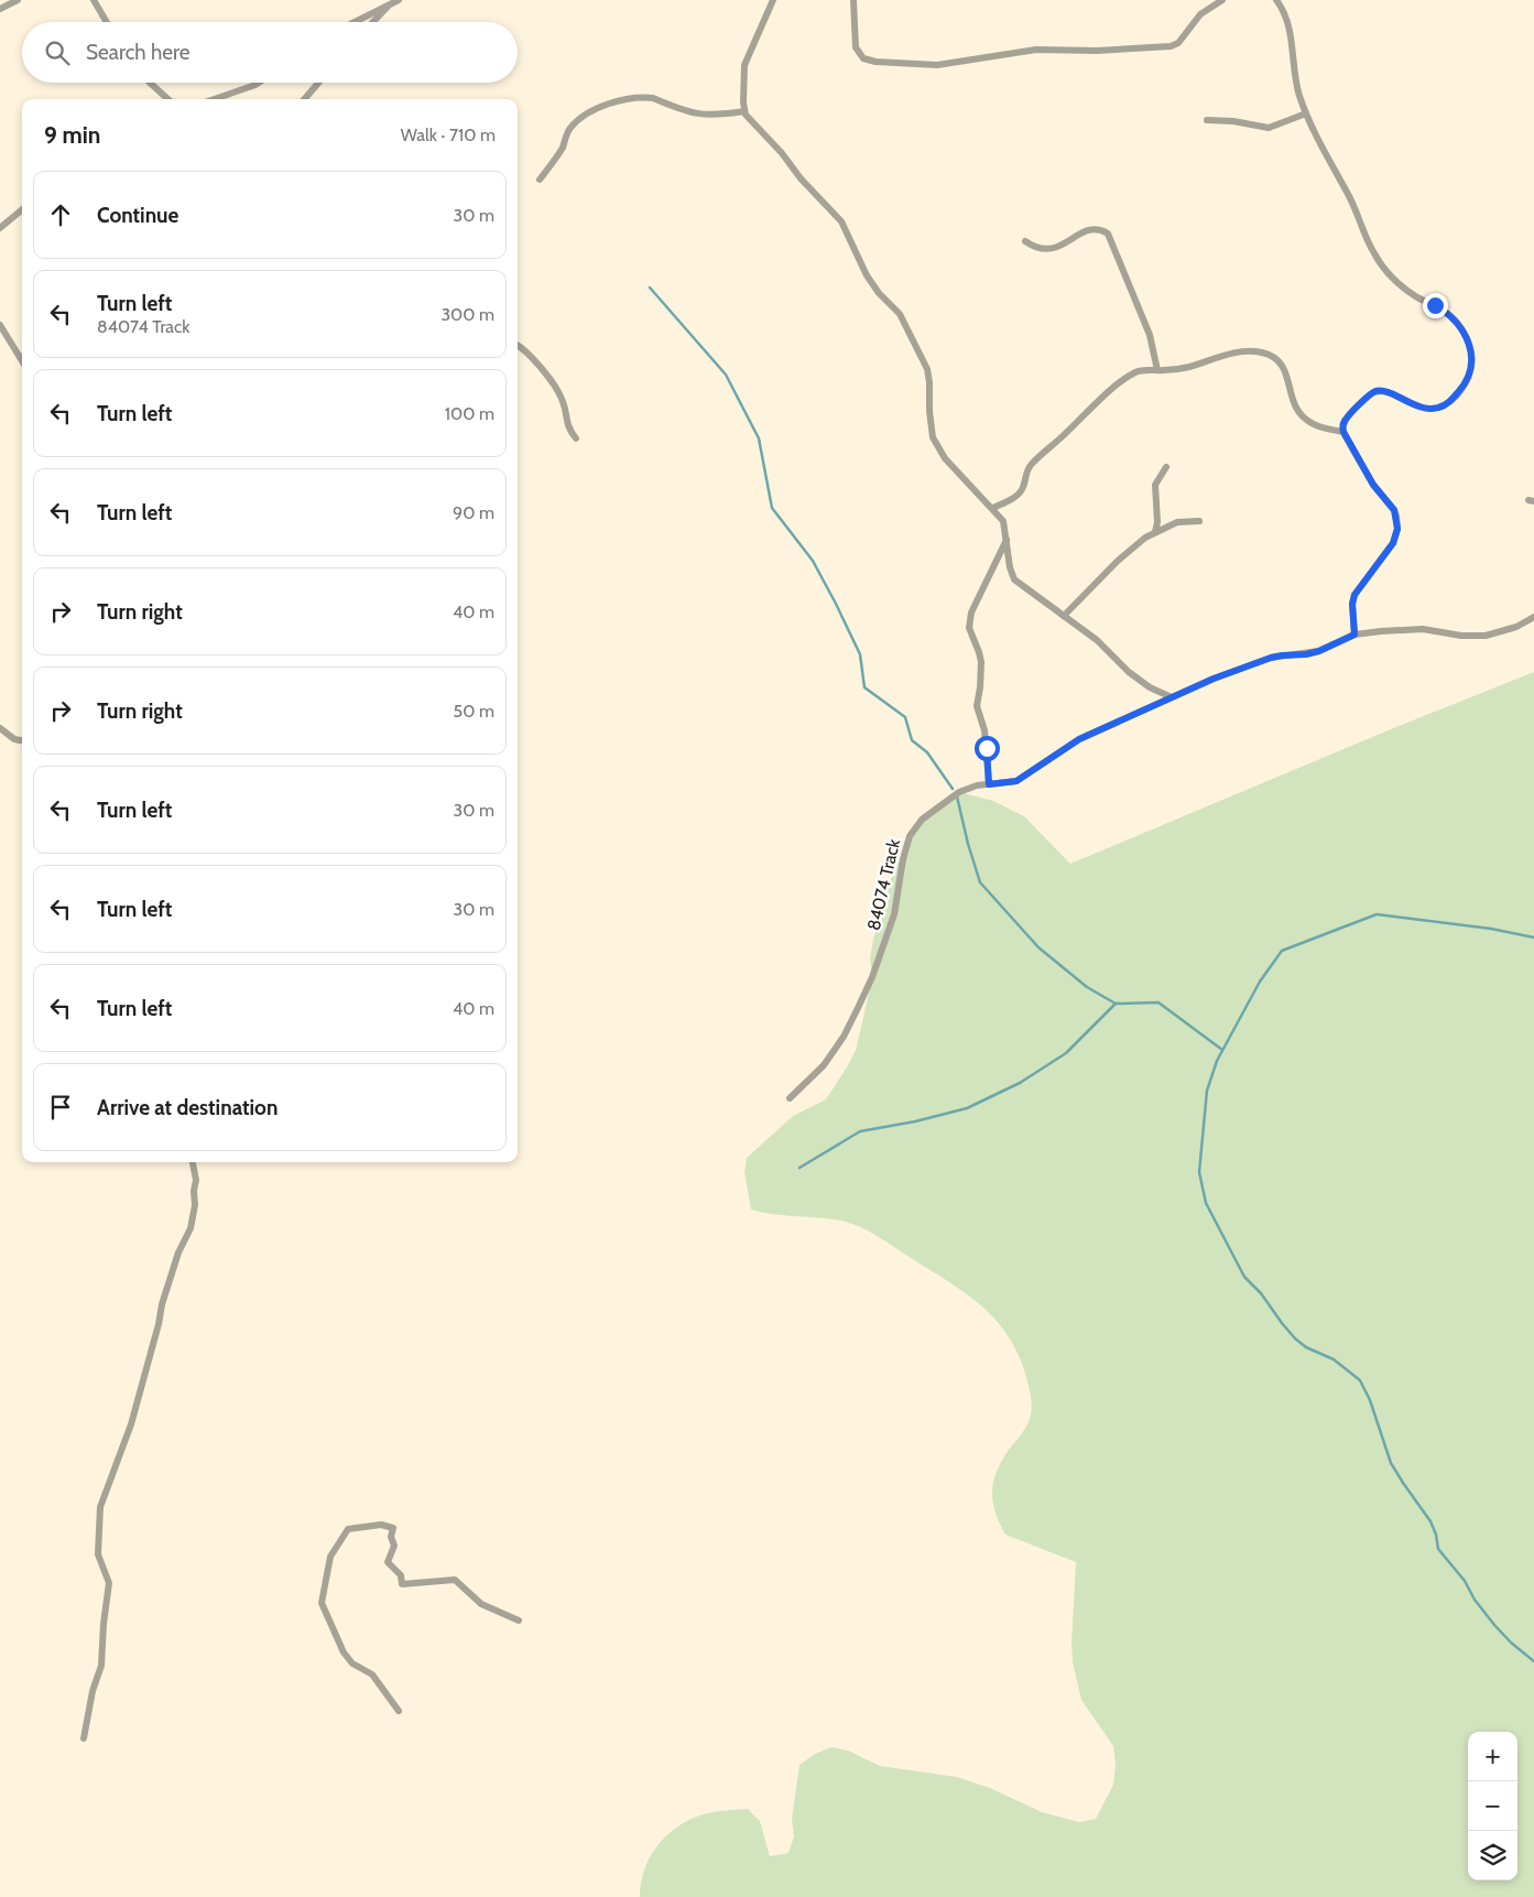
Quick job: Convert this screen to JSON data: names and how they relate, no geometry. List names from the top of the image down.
{
  "streets": {
    "street": ["84074 Track"]
  },
  "page": {
    "search": "Search here",
    "heading": ["9 min", "Walk · 710 m"],
    "list": [
      ["Continue", "30 m"],
      ["Turn left", "84074 Track", "300 m"],
      ["Turn left", "100 m"],
      ["Turn left", "90 m"],
      ["Turn right", "40 m"],
      ["Turn right", "50 m"],
      ["Turn left", "30 m"],
      ["Turn left", "30 m"],
      ["Turn left", "40 m"],
      "Arrive at destination"
    ],
    "map_buttons": ["+", "−"]
  }
}
